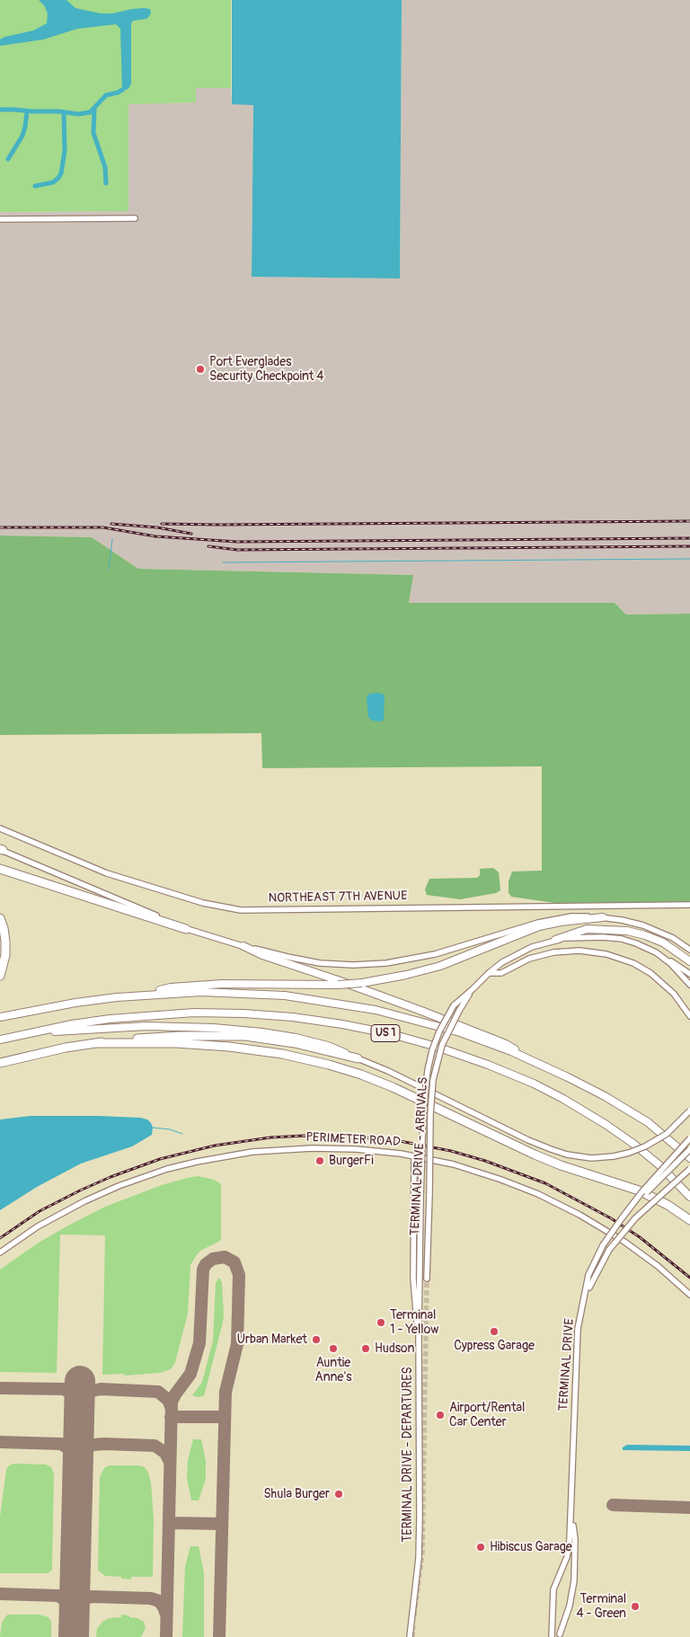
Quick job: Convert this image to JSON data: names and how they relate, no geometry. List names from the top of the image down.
{
  "streets": {
    "main road": ["US 1"],
    "street": [
      "NORTHEAST 7TH AVENUE",
      "PERIMETER ROAD",
      "TERMINAL DRIVE - ARRIVALS",
      "TERMINAL DRIVE",
      "TERMINAL DRIVE - DEPARTURES"
    ]
  },
  "crossings": [
    ["TERMINAL DRIVE - ARRIVALS", "TERMINAL DRIVE - DEPARTURES"]
  ],
  "places": [
    "Port Everglades Security Checkpoint 4",
    "BurgerFi",
    "Terminal 1 - Yellow",
    "Cypress Garage",
    "Urban Market",
    "Auntie Anne's",
    "Hudson",
    "Airport/Rental Car Center",
    "Shula Burger",
    "Hibiscus Garage",
    "Terminal 4 - Green"
  ]
}
